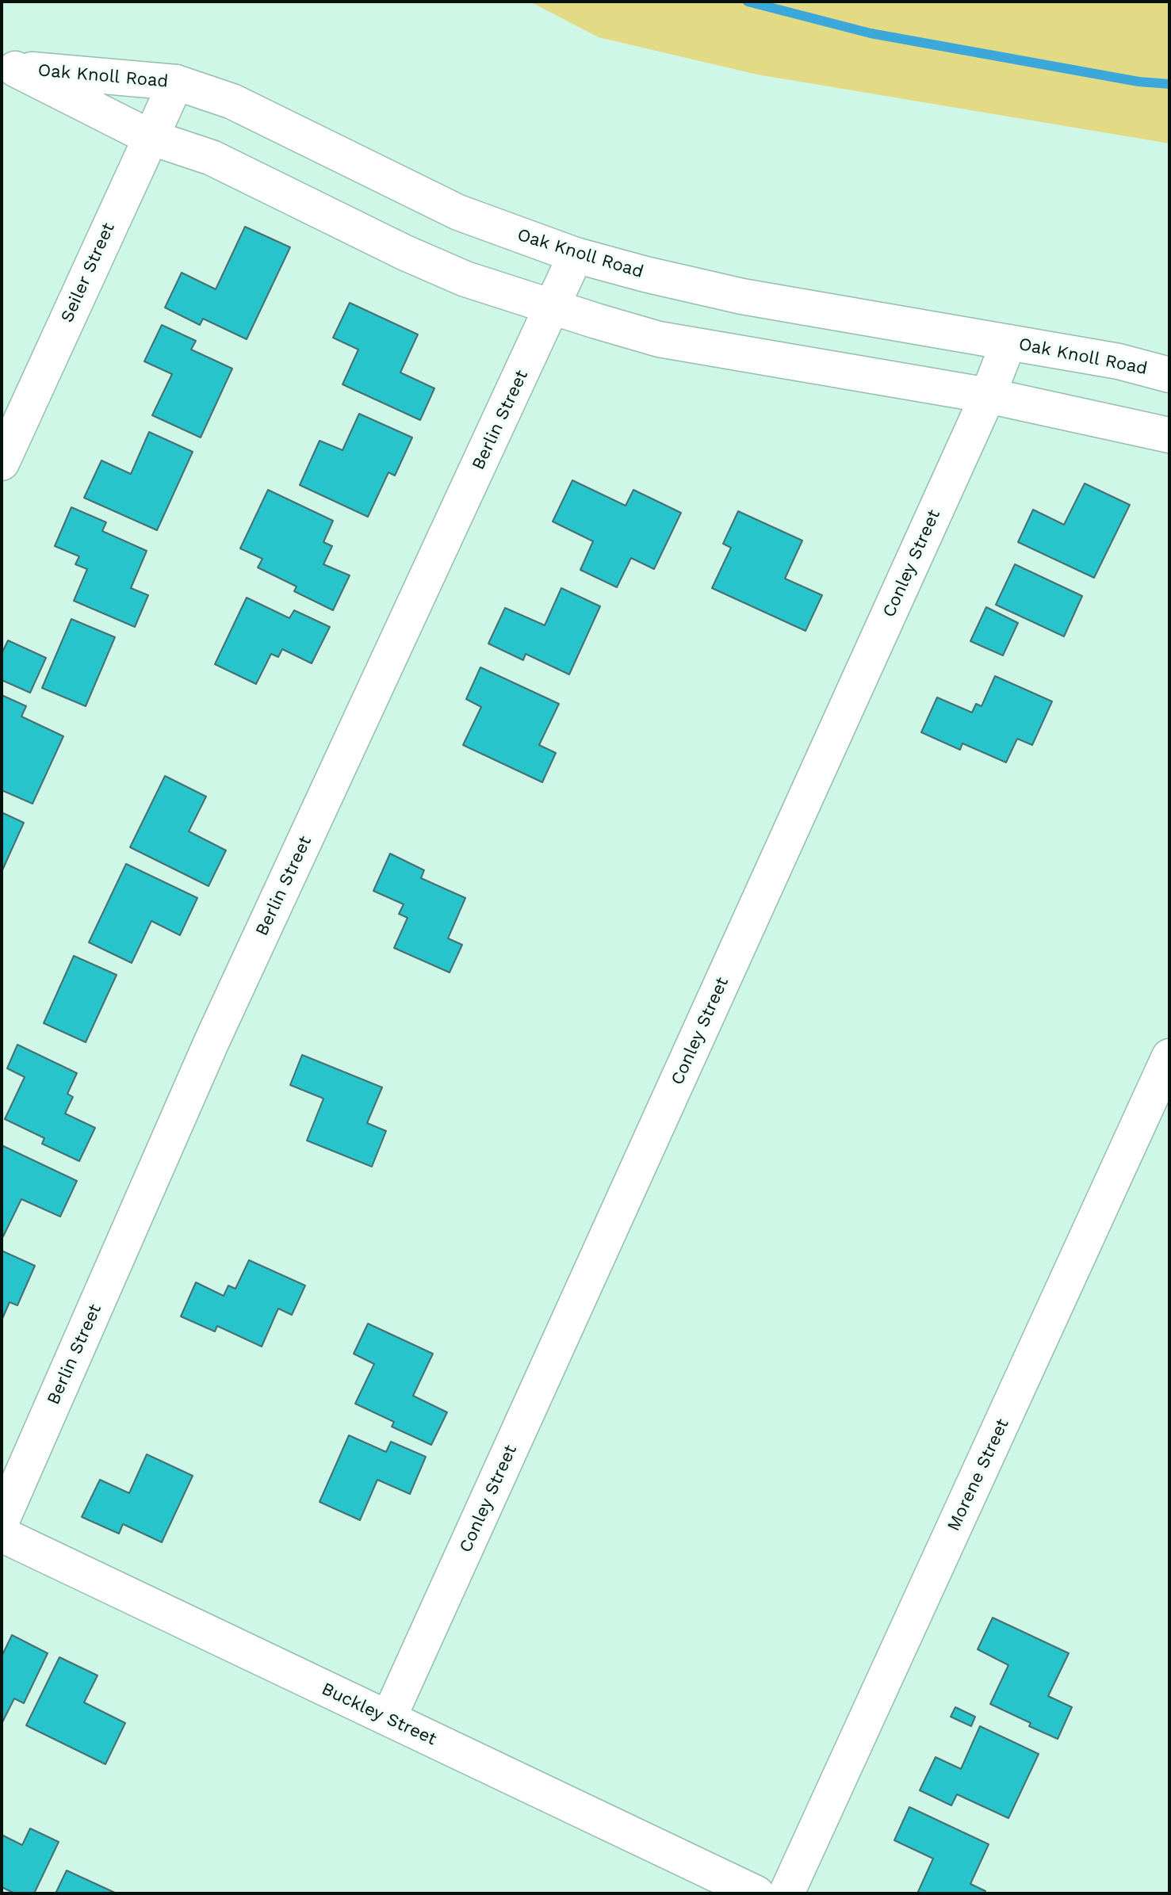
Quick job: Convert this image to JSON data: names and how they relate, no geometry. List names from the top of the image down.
{
  "streets": {
    "street": [
      "Oak Knoll Road",
      "Seiler Street",
      "Berlin Street",
      "Conley Street",
      "Morene Street",
      "Buckley Street"
    ]
  },
  "crossings": [
    ["Oak Knoll Road", "Seiler Street"],
    ["Oak Knoll Road", "Berlin Street"],
    ["Oak Knoll Road", "Conley Street"],
    ["Conley Street", "Buckley Street"]
  ]
}
